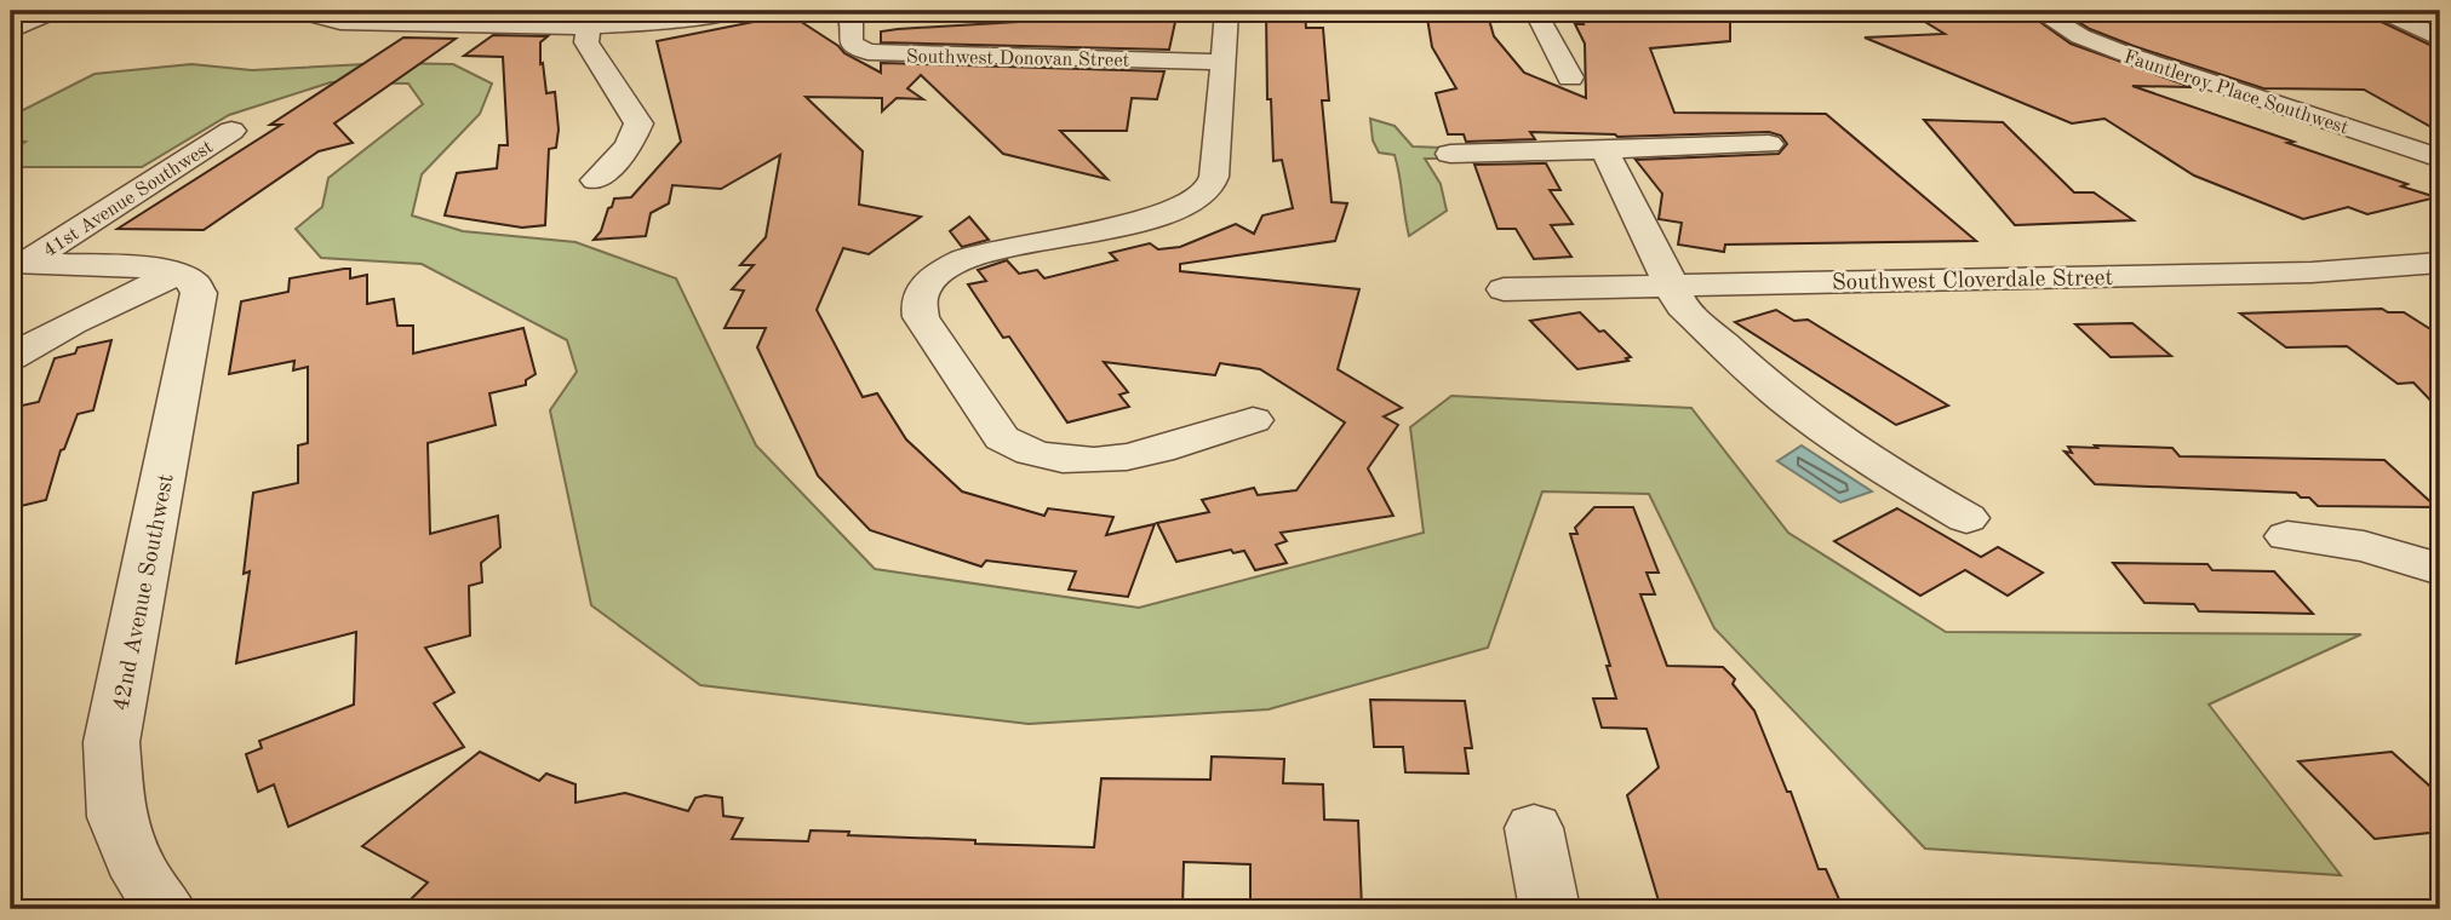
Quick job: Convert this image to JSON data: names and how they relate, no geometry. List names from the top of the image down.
{
  "streets": {
    "street": [
      "Southwest Donovan Street",
      "Fauntleroy Place Southwest",
      "41st Avenue Southwest",
      "Southwest Cloverdale Street",
      "42nd Avenue Southwest"
    ]
  }
}
